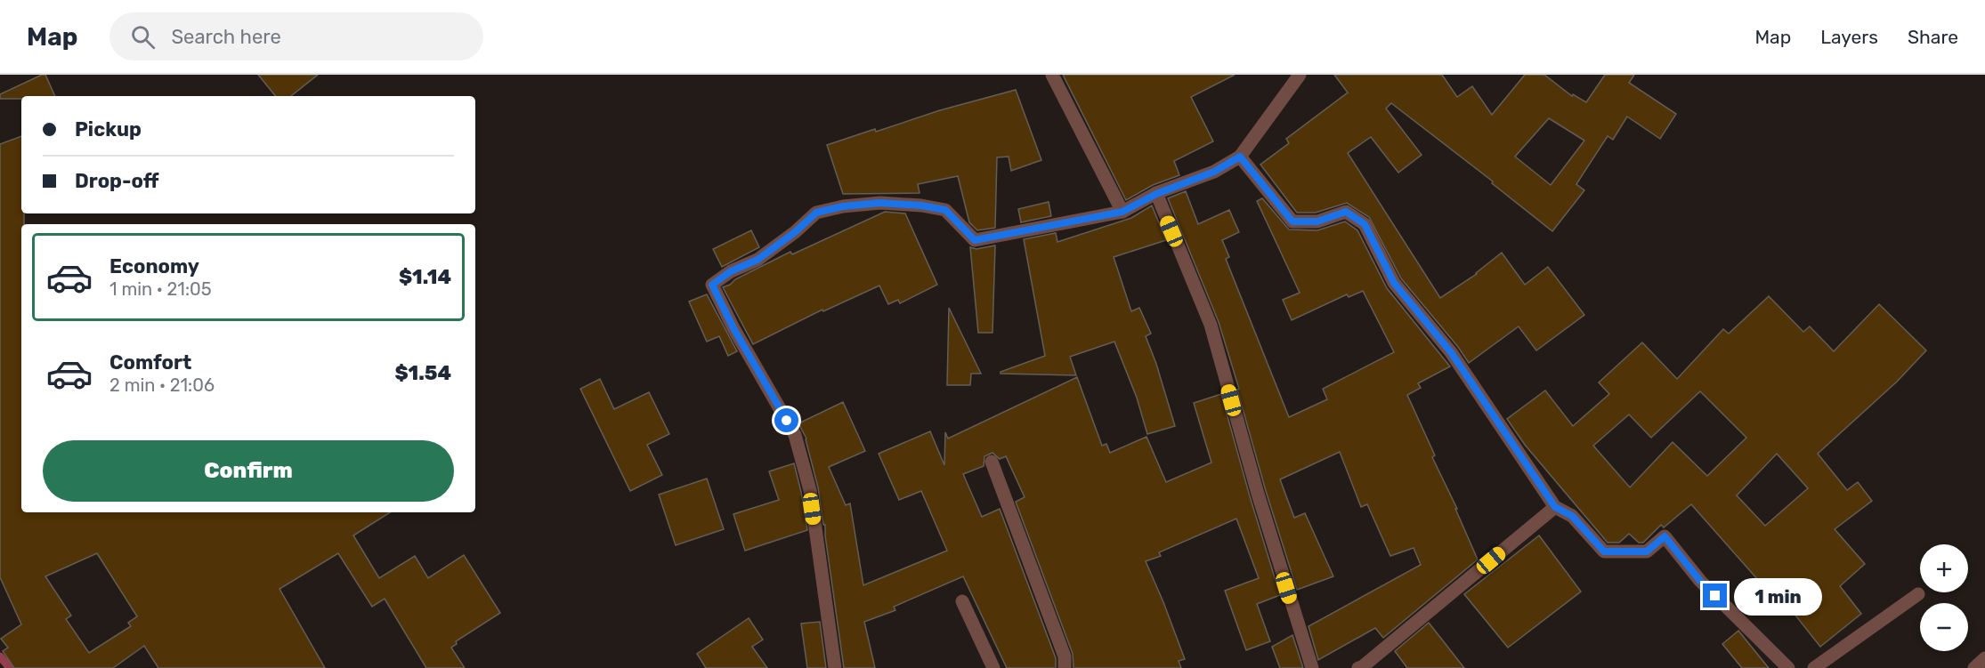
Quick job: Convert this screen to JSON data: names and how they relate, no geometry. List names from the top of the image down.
{
  "page": {
    "header": "Map",
    "search": "Search here",
    "nav": ["Map", "Layers", "Share"],
    "banner": ["Pickup", "Drop-off"],
    "list": [
      {
        "name": "Economy",
        "note": "1 min · 21:05",
        "value": "$1.14"
      },
      {
        "name": "Comfort",
        "note": "2 min · 21:06",
        "value": "$1.54"
      }
    ],
    "buttons": "Confirm",
    "map_buttons": ["+", "−"],
    "bubble": "1 min"
  }
}
